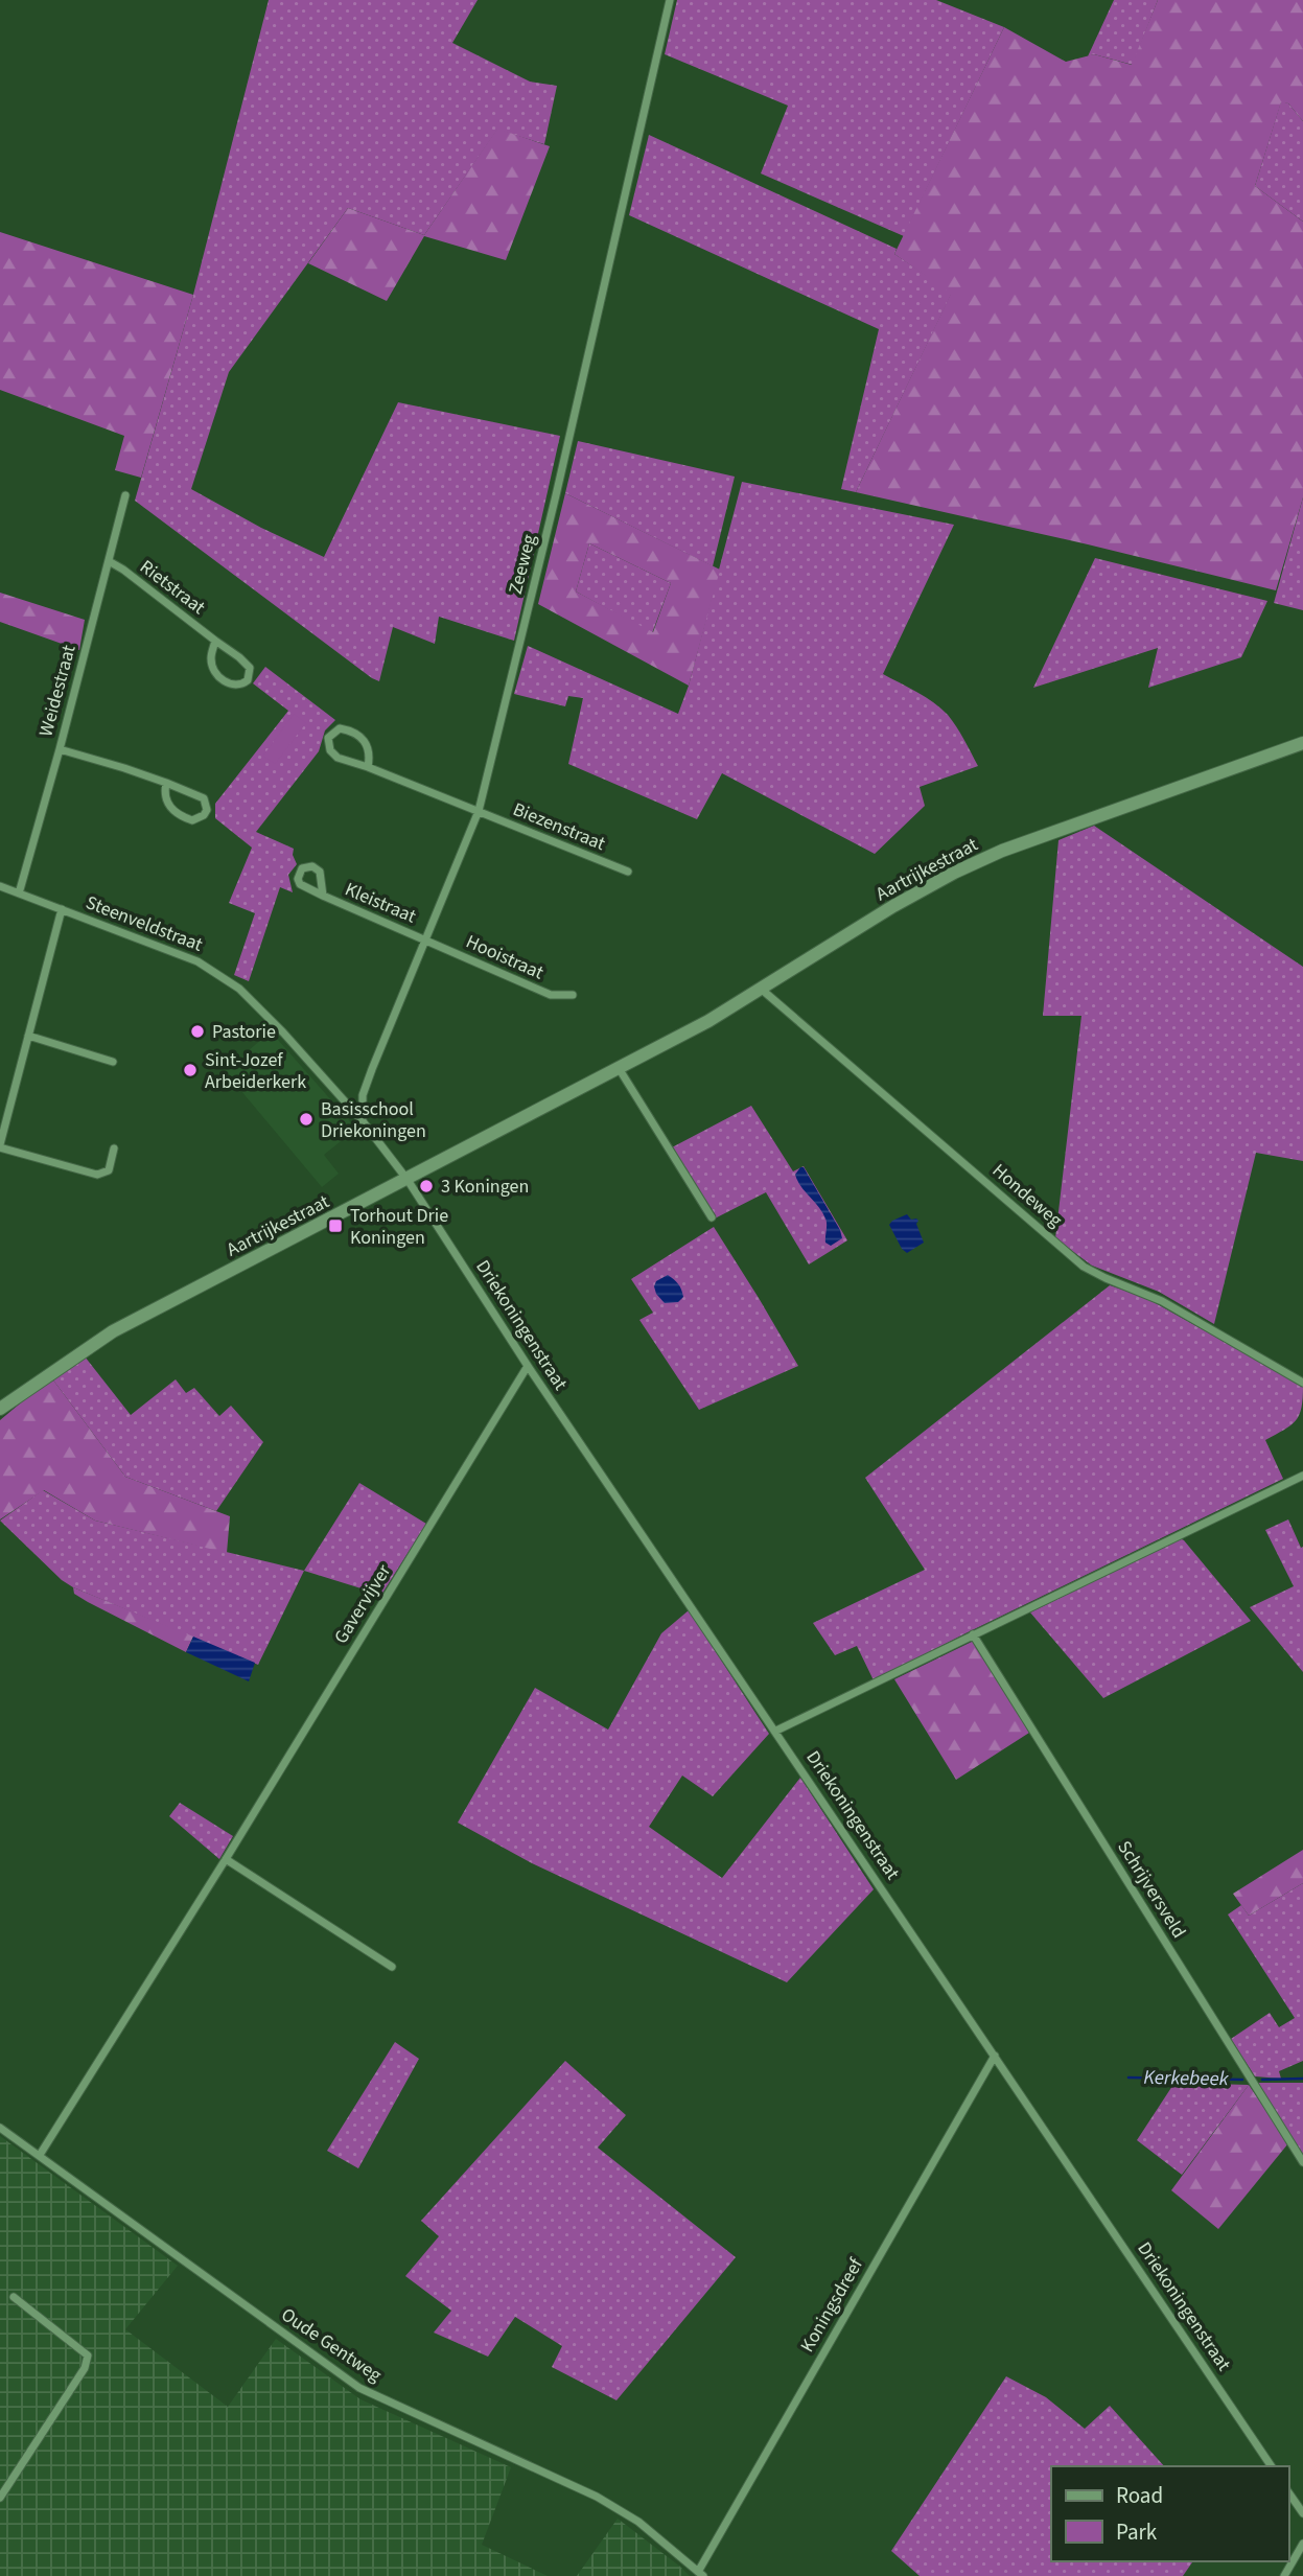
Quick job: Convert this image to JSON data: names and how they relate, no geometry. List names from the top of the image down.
{
  "streets": {
    "street": [
      "Zeeweg",
      "Rietstraat",
      "Weidestraat",
      "Biezenstraat",
      "Aartrijkestraat",
      "Kleistraat",
      "Steenveldstraat",
      "Hooistraat",
      "Hondeweg",
      "Driekoningenstraat",
      "Gavervijver",
      "Schrijversveld",
      "Koningsdreef",
      "Oude Gentweg"
    ]
  },
  "crossings": [
    ["Zeeweg", "Biezenstraat"],
    ["Zeeweg", "Kleistraat"],
    ["Zeeweg", "Steenveldstraat"],
    ["Zeeweg", "Hooistraat"],
    ["Rietstraat", "Weidestraat"],
    ["Weidestraat", "Steenveldstraat"],
    ["Aartrijkestraat", "Steenveldstraat"],
    ["Aartrijkestraat", "Hondeweg"],
    ["Aartrijkestraat", "Driekoningenstraat"],
    ["Kleistraat", "Hooistraat"],
    ["Steenveldstraat", "Driekoningenstraat"],
    ["Driekoningenstraat", "Gavervijver"],
    ["Driekoningenstraat", "Koningsdreef"],
    ["Gavervijver", "Oude Gentweg"],
    ["Koningsdreef", "Oude Gentweg"]
  ],
  "water": ["Kerkebeek"],
  "places": {
    "other": [
      "Pastorie",
      "Sint-Jozef Arbeiderkerk",
      "Basisschool Driekoningen",
      "3 Koningen"
    ],
    "transit": ["Torhout Drie Koningen"]
  },
  "legend": ["Road", "Park"]
}
